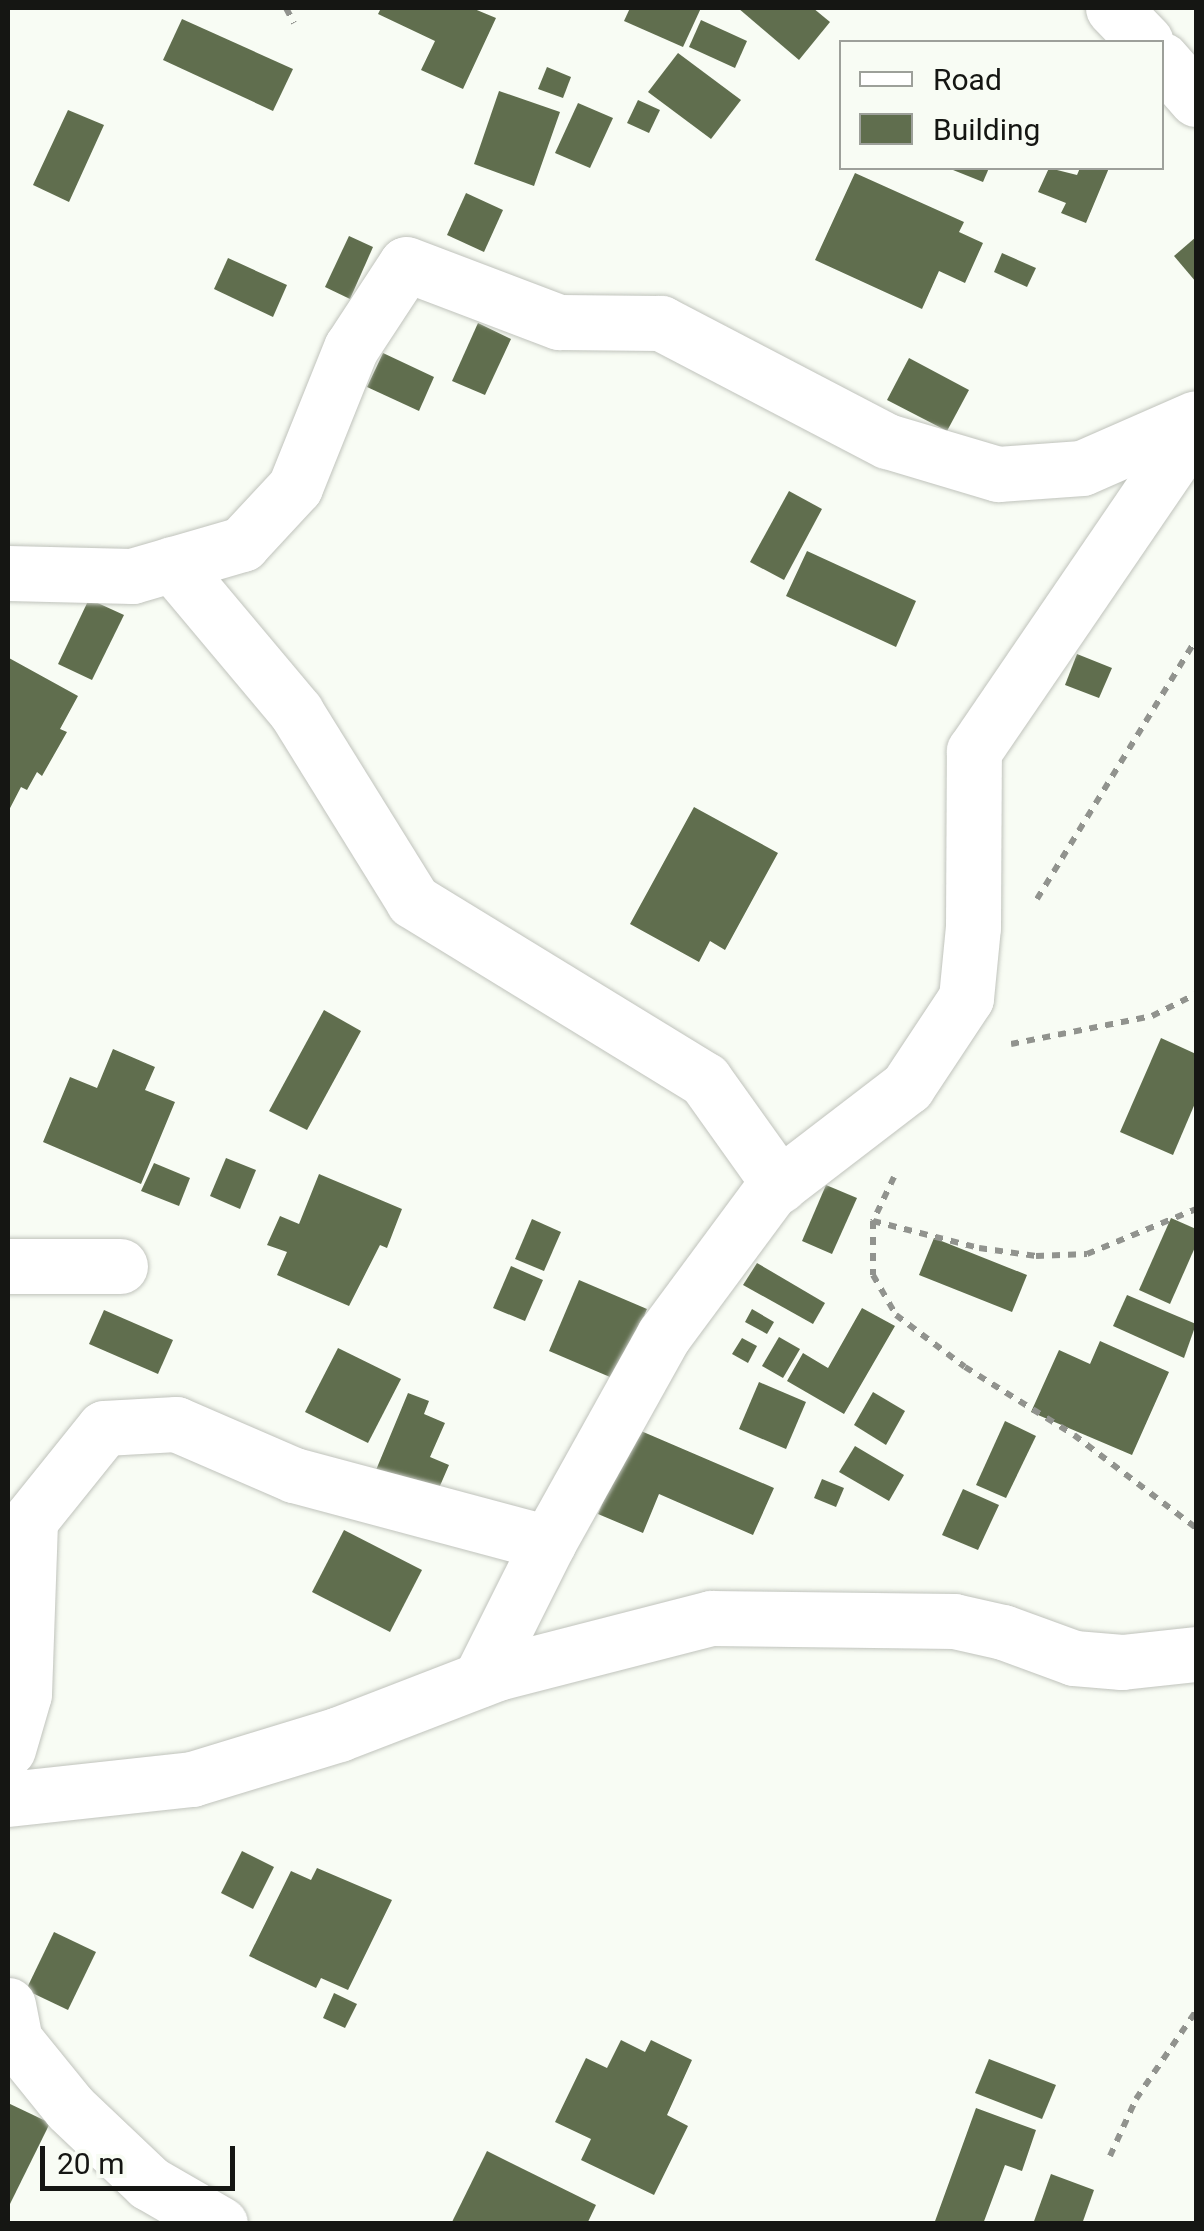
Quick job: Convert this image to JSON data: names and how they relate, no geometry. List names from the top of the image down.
{
  "legend": ["Road", "Building"],
  "scale_bar": "20 m"
}
